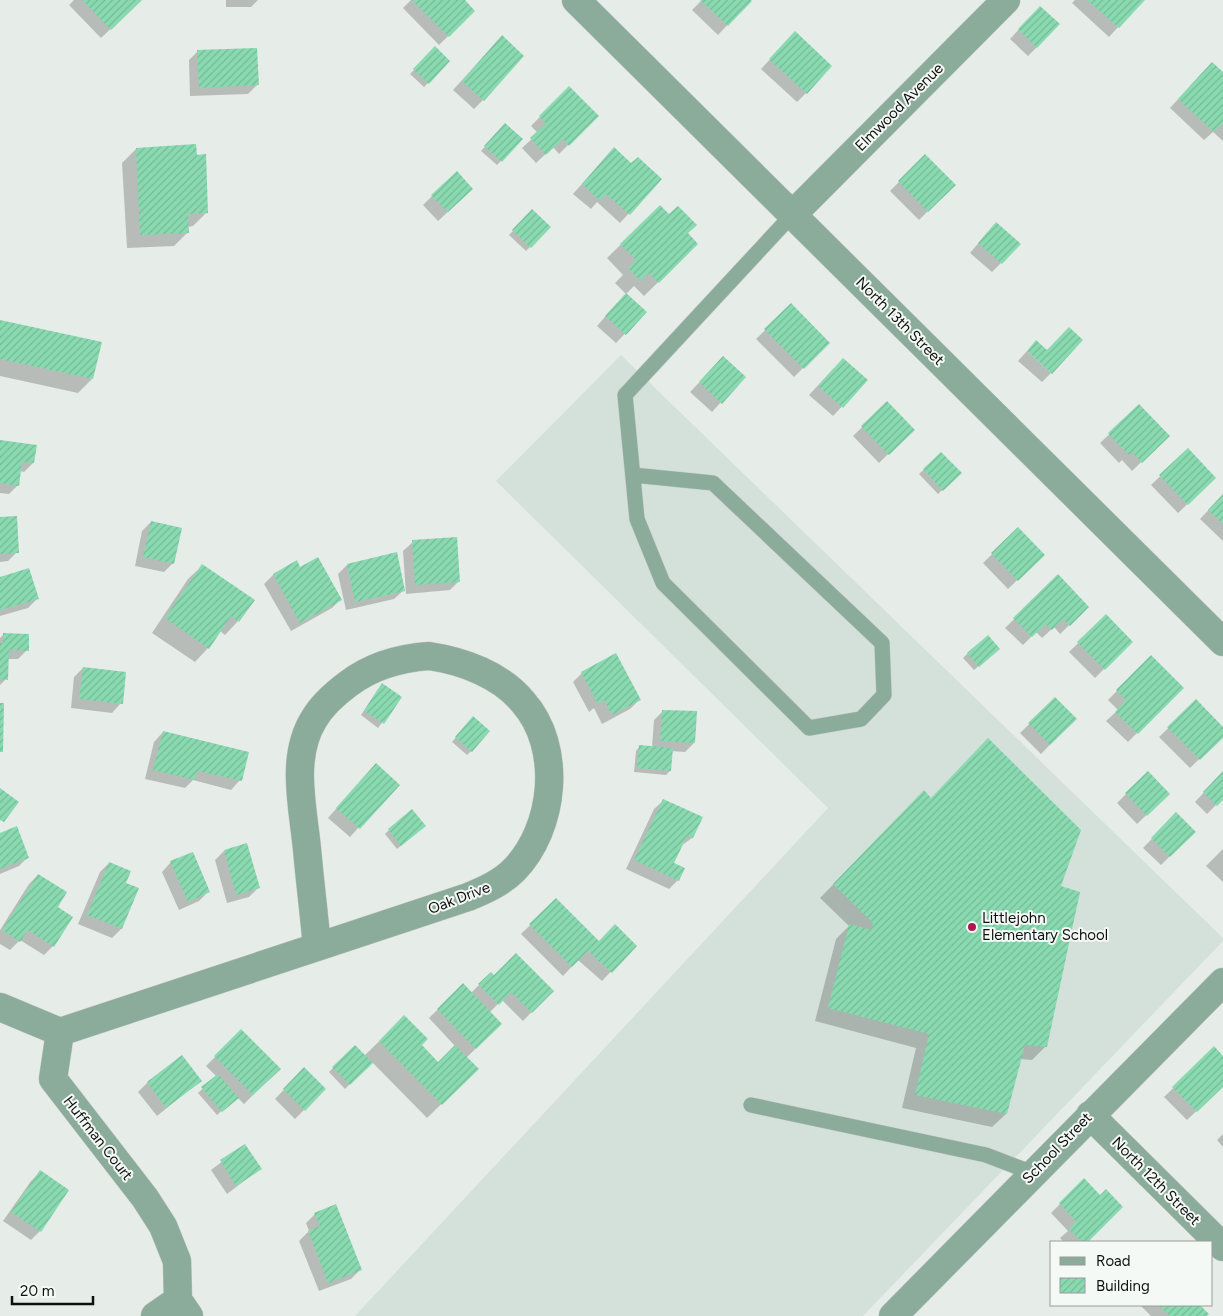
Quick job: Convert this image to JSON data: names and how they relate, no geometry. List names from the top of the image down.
{
  "streets": {
    "street": [
      "Elmwood Avenue",
      "North 13th Street",
      "Oak Drive",
      "Huffman Court",
      "School Street",
      "North 12th Street"
    ]
  },
  "crossings": [
    ["Elmwood Avenue", "North 13th Street"],
    ["Oak Drive", "Huffman Court"],
    ["School Street", "North 12th Street"]
  ],
  "places": ["Littlejohn Elementary School"],
  "legend": ["Road", "Building"],
  "scale_bar": "20 m"
}
